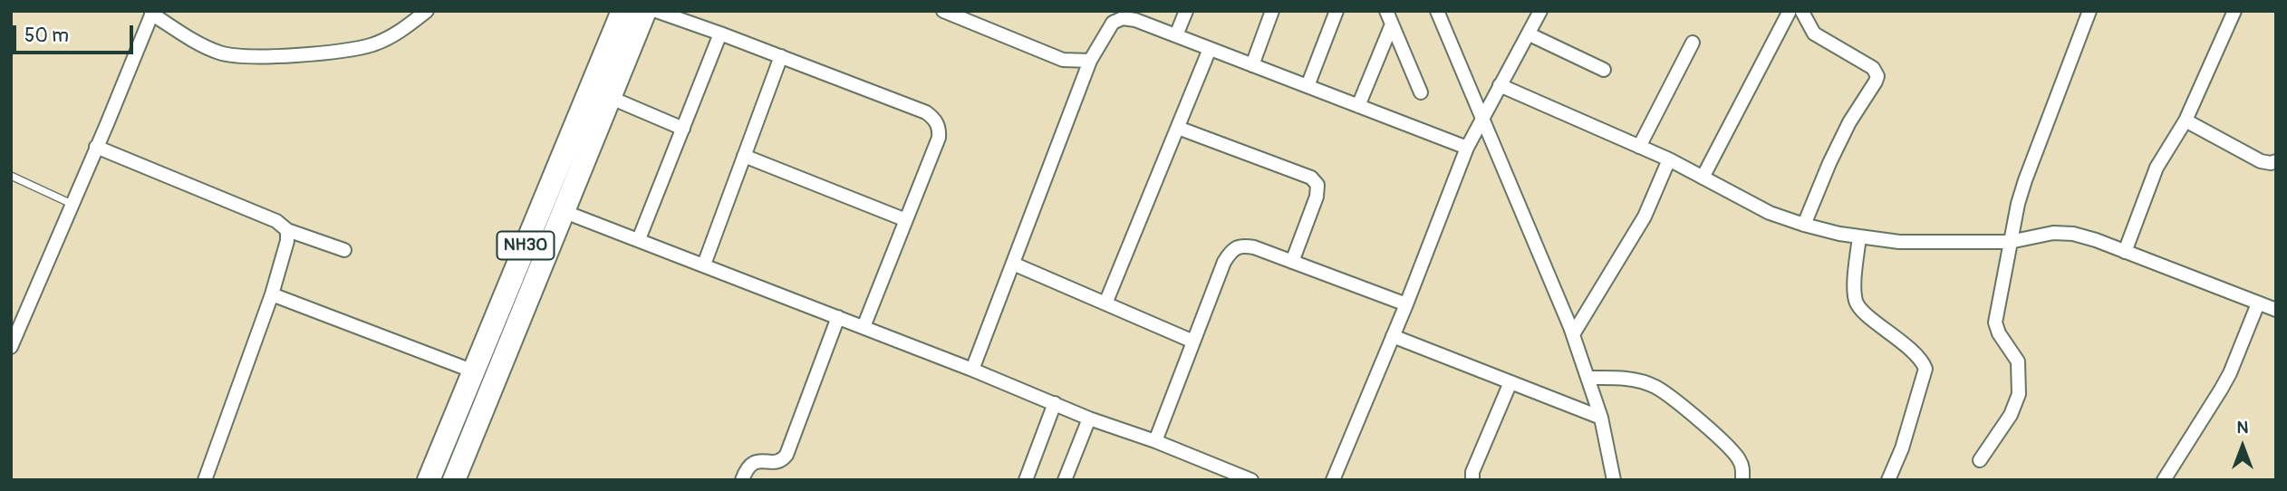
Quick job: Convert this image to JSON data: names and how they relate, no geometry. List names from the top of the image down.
{
  "streets": {
    "highway": ["NH30"]
  },
  "scale_bar": "50 m",
  "north": "top"
}
